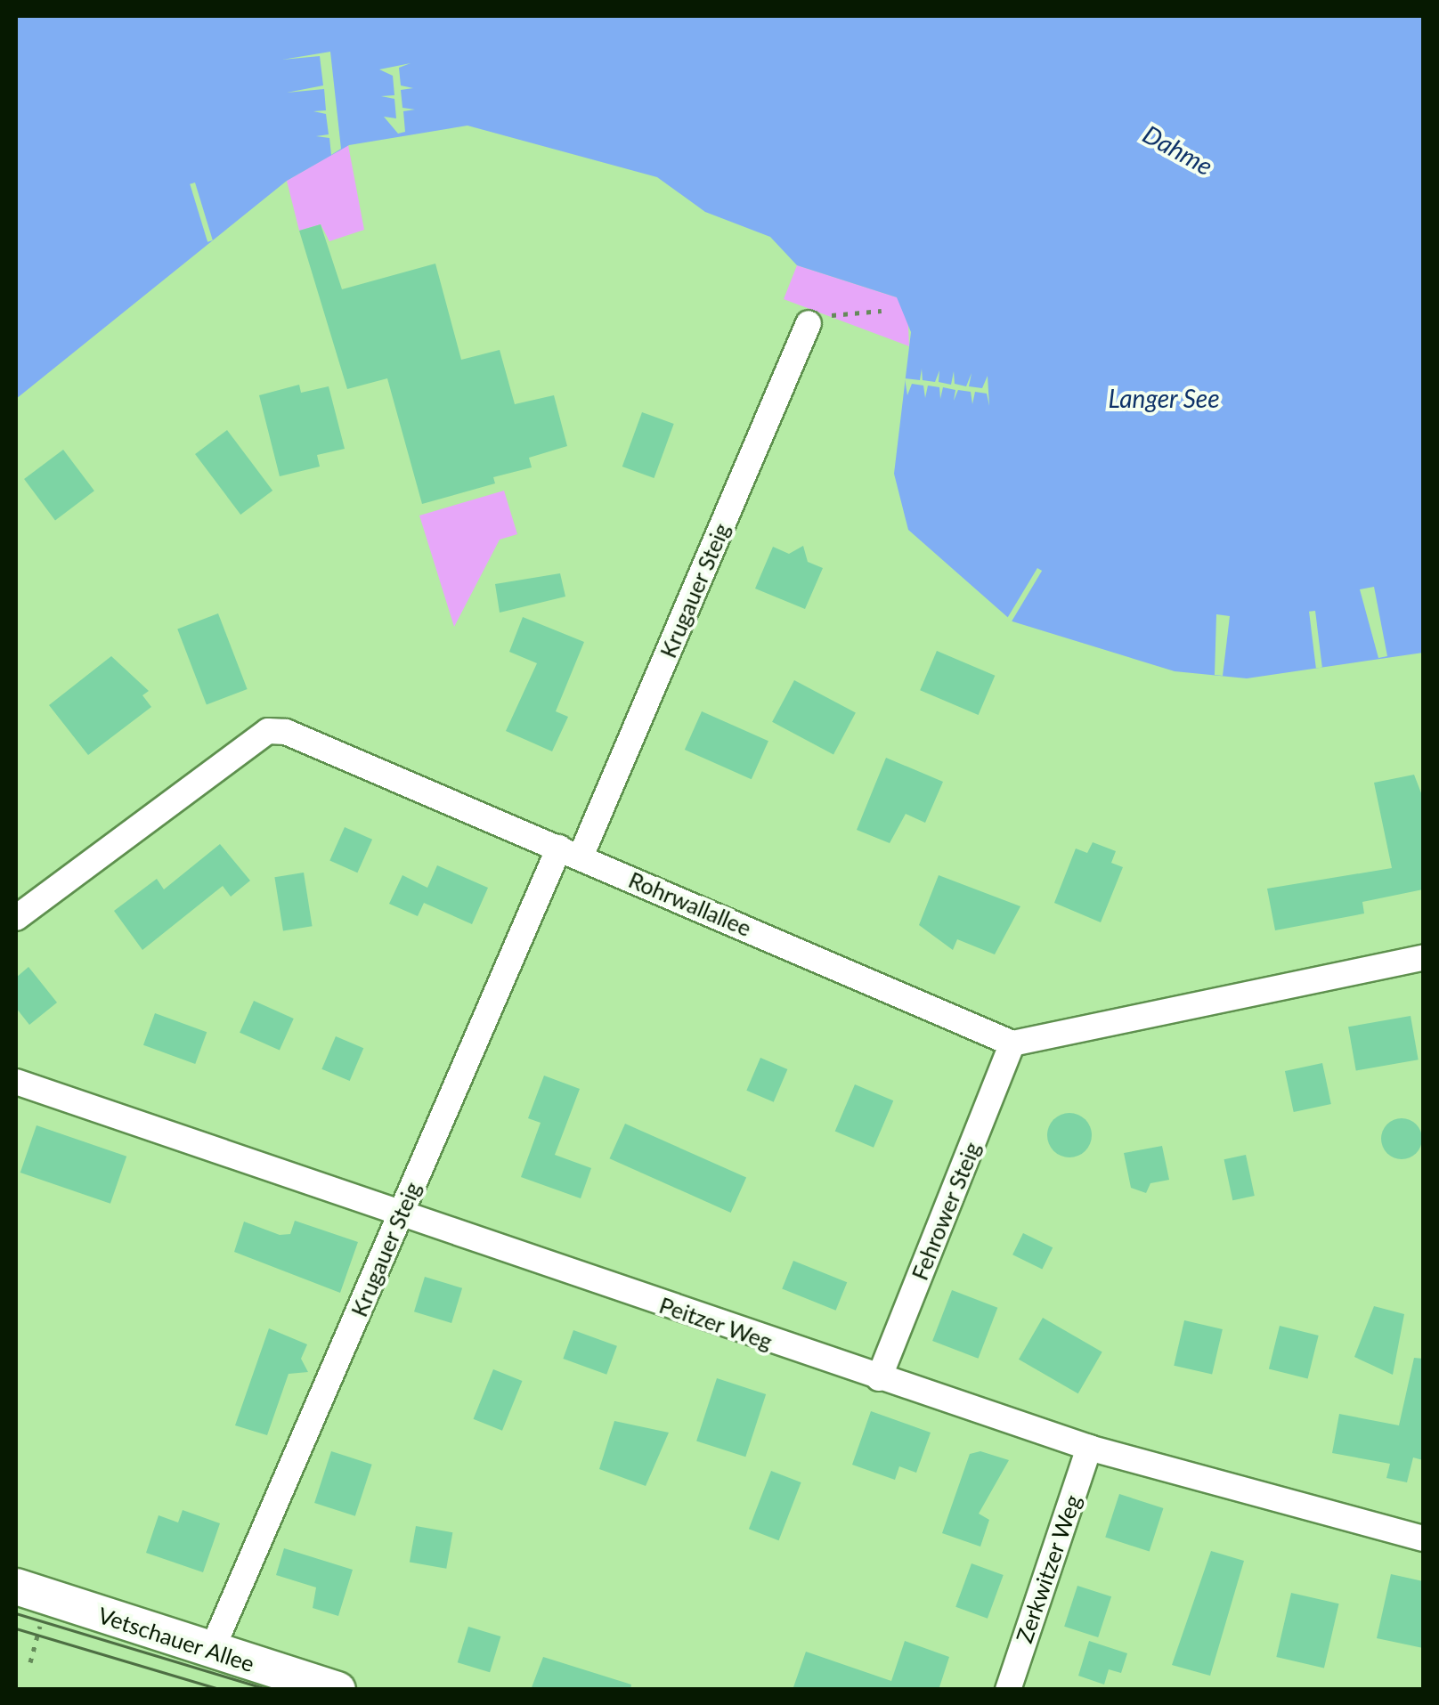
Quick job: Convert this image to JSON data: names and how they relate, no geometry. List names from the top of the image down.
{
  "streets": {
    "street": [
      "Krugauer Steig",
      "Rohrwallallee",
      "Fehrower Steig",
      "Peitzer Weg",
      "Zerkwitzer Weg",
      "Vetschauer Allee"
    ]
  },
  "crossings": [
    ["Krugauer Steig", "Rohrwallallee"],
    ["Krugauer Steig", "Peitzer Weg"],
    ["Krugauer Steig", "Vetschauer Allee"],
    ["Rohrwallallee", "Fehrower Steig"],
    ["Fehrower Steig", "Peitzer Weg"],
    ["Peitzer Weg", "Zerkwitzer Weg"]
  ],
  "water": ["Dahme", "Langer See"]
}
